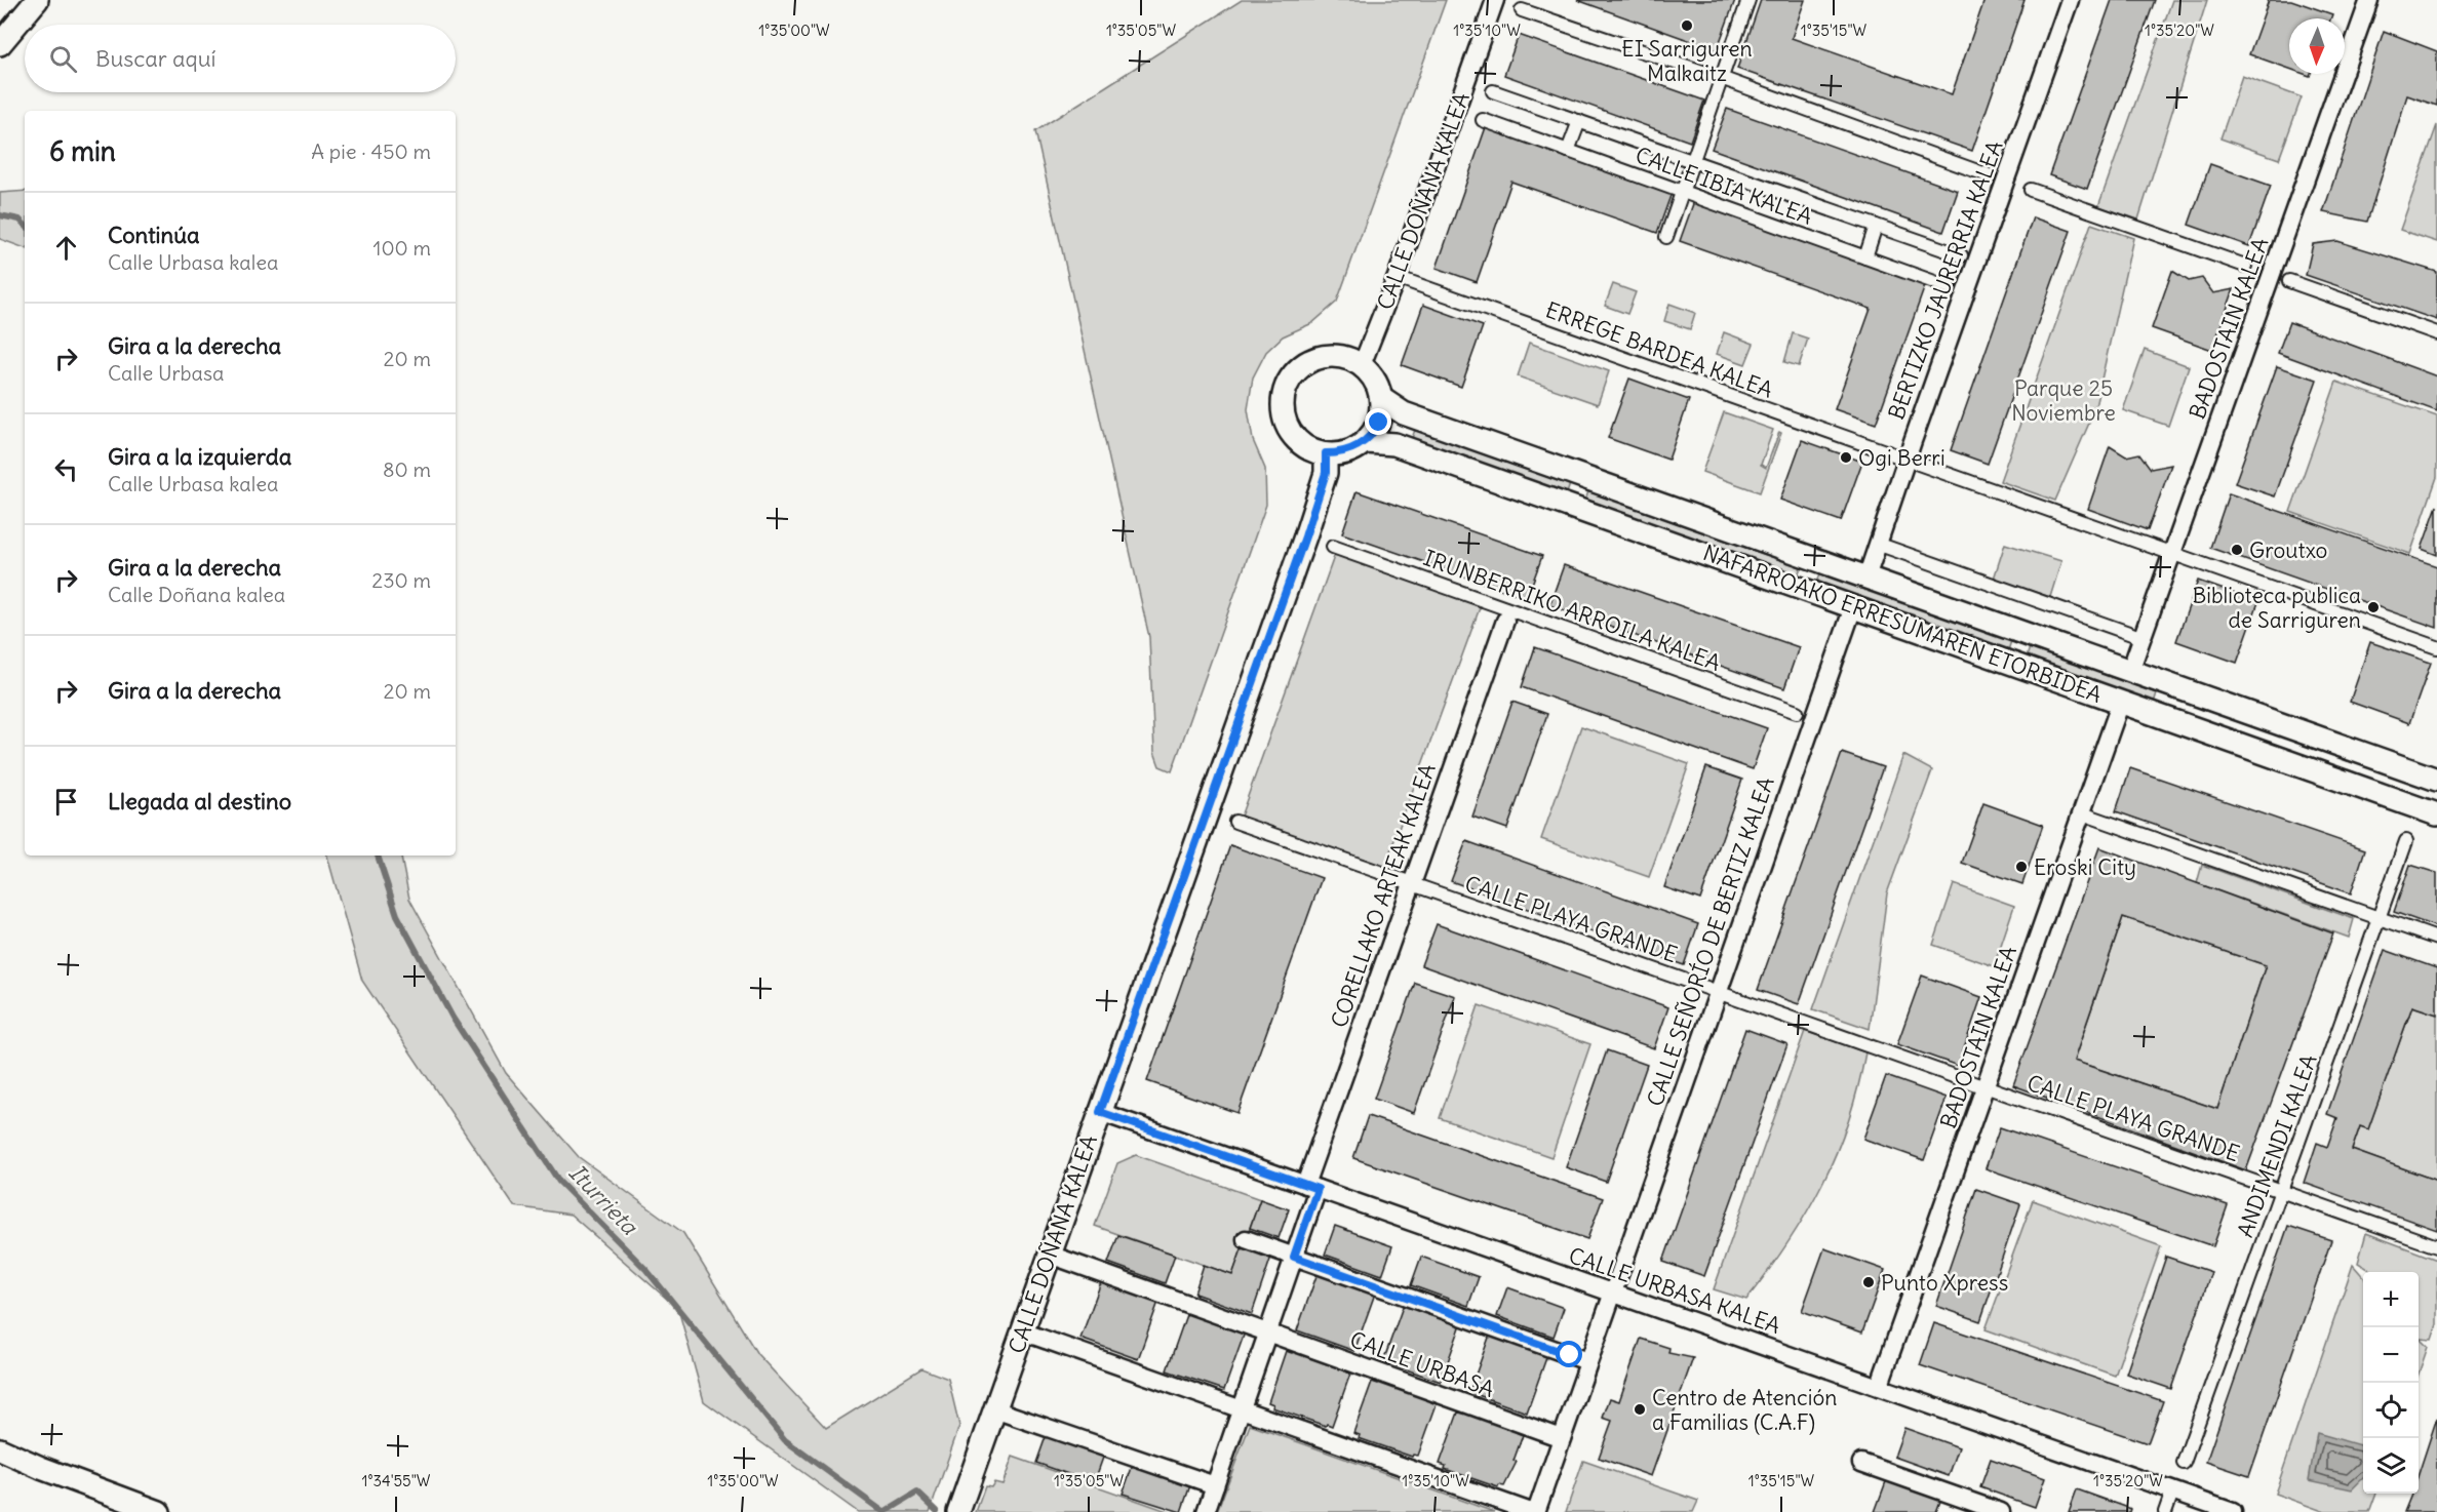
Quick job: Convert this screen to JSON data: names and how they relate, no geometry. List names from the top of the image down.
{
  "streets": {
    "street": [
      "CALLE IBIA KALEA",
      "CALLE DOÑANA KALEA",
      "BERTIZKO JAURERRIA KALEA",
      "BADOSTAIN KALEA",
      "ERREGE BARDEA KALEA",
      "IRUNBERRIKO ARROILA KALEA",
      "NAFARROAKO ERRESUMAREN ETORBIDEA",
      "CORELLAKO ARTEAK KALEA",
      "CALLE PLAYA GRANDE",
      "CALLE SEÑORÍO DE BERTIZ KALEA",
      "ANDIMENDI KALEA",
      "CALLE URBASA KALEA",
      "CALLE URBASA"
    ]
  },
  "crossings": [
    ["CALLE DOÑANA KALEA", "NAFARROAKO ERRESUMAREN ETORBIDEA"],
    ["CALLE DOÑANA KALEA", "CALLE URBASA KALEA"],
    ["CALLE DOÑANA KALEA", "CALLE URBASA"],
    ["BERTIZKO JAURERRIA KALEA", "NAFARROAKO ERRESUMAREN ETORBIDEA"],
    ["BADOSTAIN KALEA", "NAFARROAKO ERRESUMAREN ETORBIDEA"],
    ["BADOSTAIN KALEA", "CALLE URBASA KALEA"],
    ["NAFARROAKO ERRESUMAREN ETORBIDEA", "CALLE SEÑORÍO DE BERTIZ KALEA"],
    ["CORELLAKO ARTEAK KALEA", "CALLE URBASA KALEA"],
    ["CALLE PLAYA GRANDE", "ANDIMENDI KALEA"],
    ["CALLE SEÑORÍO DE BERTIZ KALEA", "CALLE URBASA KALEA"]
  ],
  "water": ["Iturrieta"],
  "parks": ["Parque 25 Noviembre"],
  "places": [
    "EI Sarriguren Malkaitz",
    "Ogi Berri",
    "Groutxo",
    "Biblioteca publica de Sarriguren",
    "Eroski City",
    "Punto Xpress",
    "Centro de Atención a Familias (C.A.F)"
  ],
  "north": "bottom",
  "page": {
    "search": "Buscar aquí",
    "heading": ["6 min", "A pie · 450 m"],
    "list": [
      ["Continúa", "Calle Urbasa kalea", "100 m"],
      ["Gira a la derecha", "Calle Urbasa", "20 m"],
      ["Gira a la izquierda", "Calle Urbasa kalea", "80 m"],
      ["Gira a la derecha", "Calle Doñana kalea", "230 m"],
      ["Gira a la derecha", "20 m"],
      "Llegada al destino"
    ],
    "map_buttons": ["+", "−"]
  },
  "coordinates": [
    "1°35'00\"W",
    "1°35'05\"W",
    "1°35'10\"W",
    "1°35'15\"W",
    "1°35'20\"W",
    "1°34'55\"W"
  ]
}
